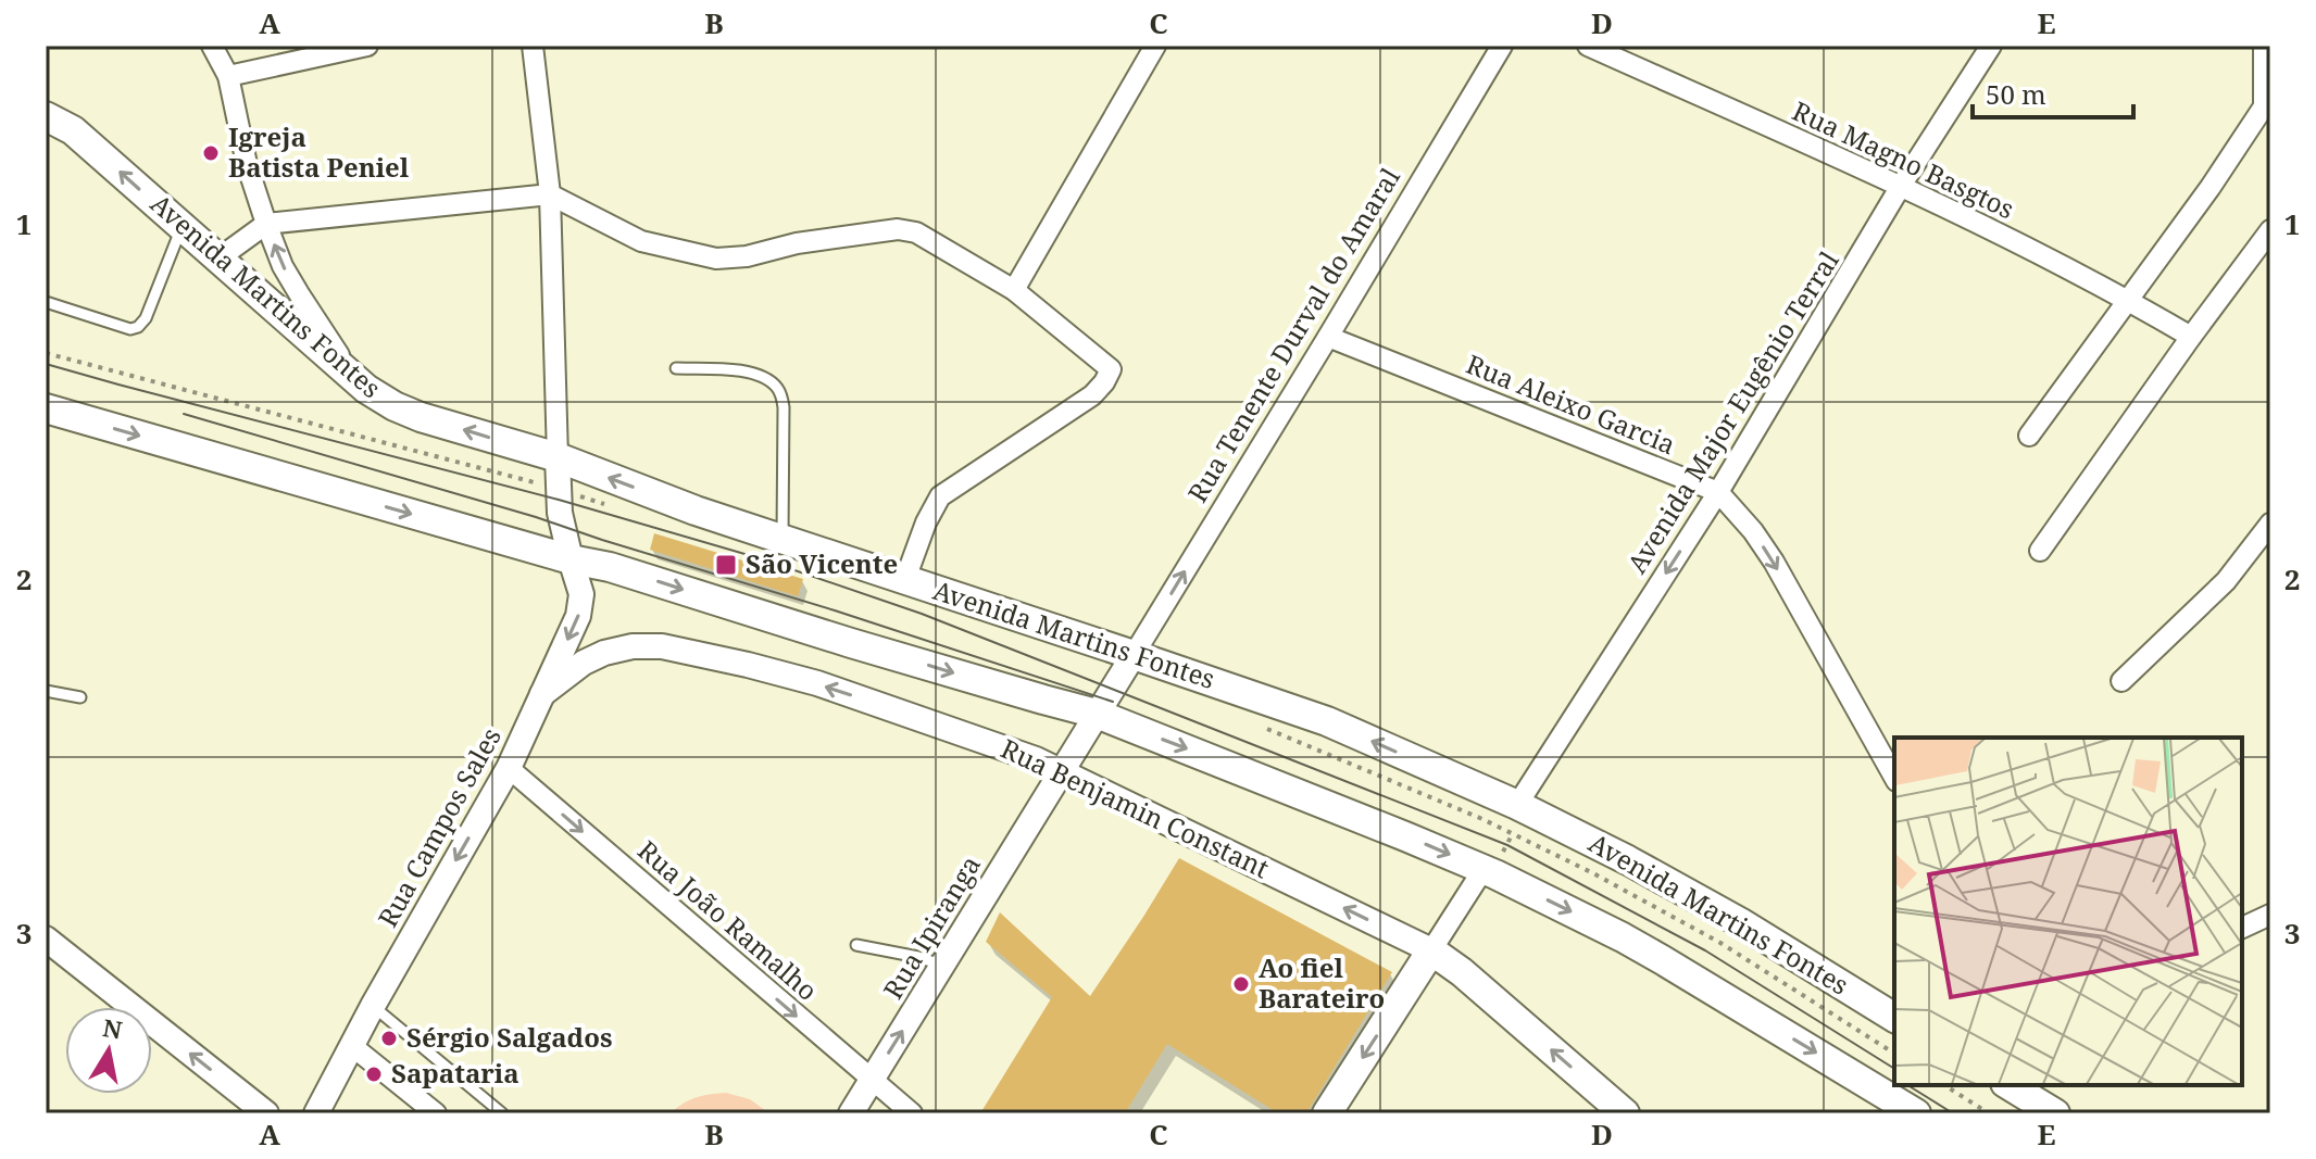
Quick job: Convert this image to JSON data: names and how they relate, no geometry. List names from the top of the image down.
{
  "streets": {
    "main road": ["Avenida Martins Fontes", "Rua Benjamin Constant"],
    "street": [
      "Rua Magno Basgtos",
      "Rua Tenente Durval do Amaral",
      "Rua Aleixo Garcia",
      "Avenida Major Eugênio Terral",
      "Rua Campos Sales",
      "Rua João Ramalho",
      "Rua Ipiranga"
    ]
  },
  "crossings": [
    ["Rua Magno Basgtos", "Avenida Major Eugênio Terral"],
    ["Avenida Martins Fontes", "Rua Tenente Durval do Amaral"],
    ["Avenida Martins Fontes", "Avenida Major Eugênio Terral"],
    ["Avenida Martins Fontes", "Rua Campos Sales"],
    ["Rua Tenente Durval do Amaral", "Rua Aleixo Garcia"],
    ["Rua Aleixo Garcia", "Avenida Major Eugênio Terral"],
    ["Rua Benjamin Constant", "Rua Campos Sales"],
    ["Rua Benjamin Constant", "Rua Ipiranga"],
    ["Rua Campos Sales", "Rua João Ramalho"],
    ["Rua João Ramalho", "Rua Ipiranga"]
  ],
  "one_way": [
    "Rua Tenente Durval do Amaral",
    "Rua Aleixo Garcia",
    "Avenida Major Eugênio Terral",
    "Rua Benjamin Constant",
    "Rua Campos Sales",
    "Rua João Ramalho"
  ],
  "places": {
    "other": [
      "Igreja Batista Peniel",
      "Ao fiel Barateiro",
      "Sérgio Salgados",
      "Sapataria"
    ],
    "transit": ["São Vicente"]
  },
  "scale_bar": "50 m",
  "north": "top",
  "grid": {
    "columns": [
      "A",
      "B",
      "C",
      "D",
      "E"
    ],
    "rows": ["1", "2", "3"]
  }
}
